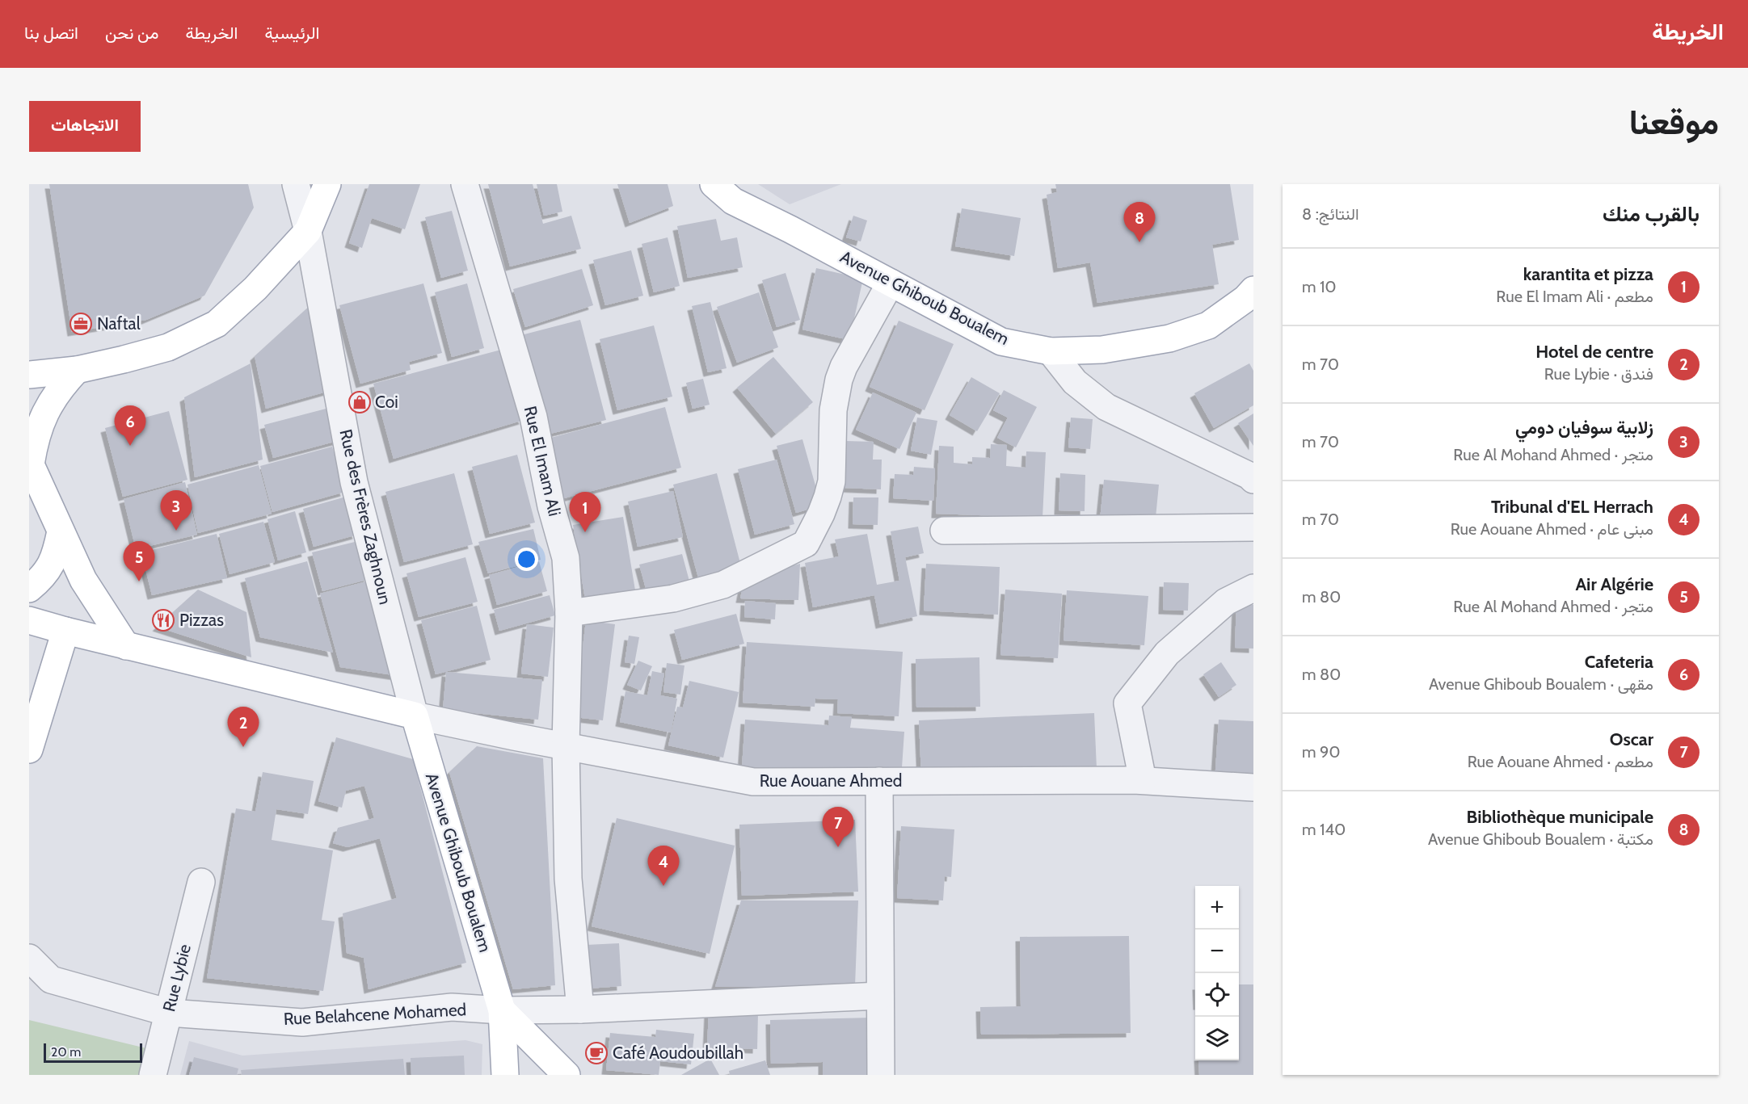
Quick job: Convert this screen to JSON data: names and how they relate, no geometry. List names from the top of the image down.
{
  "streets": {
    "main road": ["Avenue Ghiboub Boualem"],
    "street": [
      "Rue El Imam Ali",
      "Rue des Frères Zaghnoun",
      "Rue Aouane Ahmed",
      "Rue Lybie",
      "Rue Belahcene Mohamed"
    ]
  },
  "crossings": [
    ["Avenue Ghiboub Boualem", "Rue des Frères Zaghnoun"],
    ["Avenue Ghiboub Boualem", "Rue Aouane Ahmed"],
    ["Avenue Ghiboub Boualem", "Rue Belahcene Mohamed"],
    ["Rue El Imam Ali", "Rue Aouane Ahmed"],
    ["Rue El Imam Ali", "Rue Belahcene Mohamed"],
    ["Rue des Frères Zaghnoun", "Rue Aouane Ahmed"],
    ["Rue Lybie", "Rue Belahcene Mohamed"]
  ],
  "places": {
    "office": ["Naftal"],
    "shop": ["Coi"],
    "restaurant": ["Pizzas"],
    "cafe": ["Café Aoudoubillah"]
  },
  "scale_bar": "20 m",
  "page": {
    "header": "الخريطة",
    "nav": [
      "الرئيسية",
      "الخريطة",
      "من نحن",
      "اتصل بنا"
    ],
    "title": "موقعنا",
    "buttons": "الاتجاهات",
    "heading": ["بالقرب منك", "النتائج: 8"],
    "pins": [
      "8",
      "6",
      "3",
      "1",
      "5",
      "2",
      "7",
      "4"
    ],
    "list": [
      {
        "mark": "1",
        "name": "karantita et pizza",
        "note": "مطعم · Rue El Imam Ali",
        "value": "10 m"
      },
      {
        "mark": "2",
        "name": "Hotel de centre",
        "note": "فندق · Rue Lybie",
        "value": "70 m"
      },
      {
        "mark": "3",
        "name": "زلابية سوفيان دومي",
        "note": "متجر · Rue Al Mohand Ahmed",
        "value": "70 m"
      },
      {
        "mark": "4",
        "name": "Tribunal d'EL Herrach",
        "note": "مبنى عام · Rue Aouane Ahmed",
        "value": "70 m"
      },
      {
        "mark": "5",
        "name": "Air Algérie",
        "note": "متجر · Rue Al Mohand Ahmed",
        "value": "80 m"
      },
      {
        "mark": "6",
        "name": "Cafeteria",
        "note": "مقهى · Avenue Ghiboub Boualem",
        "value": "80 m"
      },
      {
        "mark": "7",
        "name": "Oscar",
        "note": "مطعم · Rue Aouane Ahmed",
        "value": "90 m"
      },
      {
        "mark": "8",
        "name": "Bibliothèque municipale",
        "note": "مكتبة · Avenue Ghiboub Boualem",
        "value": "140 m"
      }
    ],
    "map_buttons": ["+", "−"],
    "scale": "20 m"
  }
}
